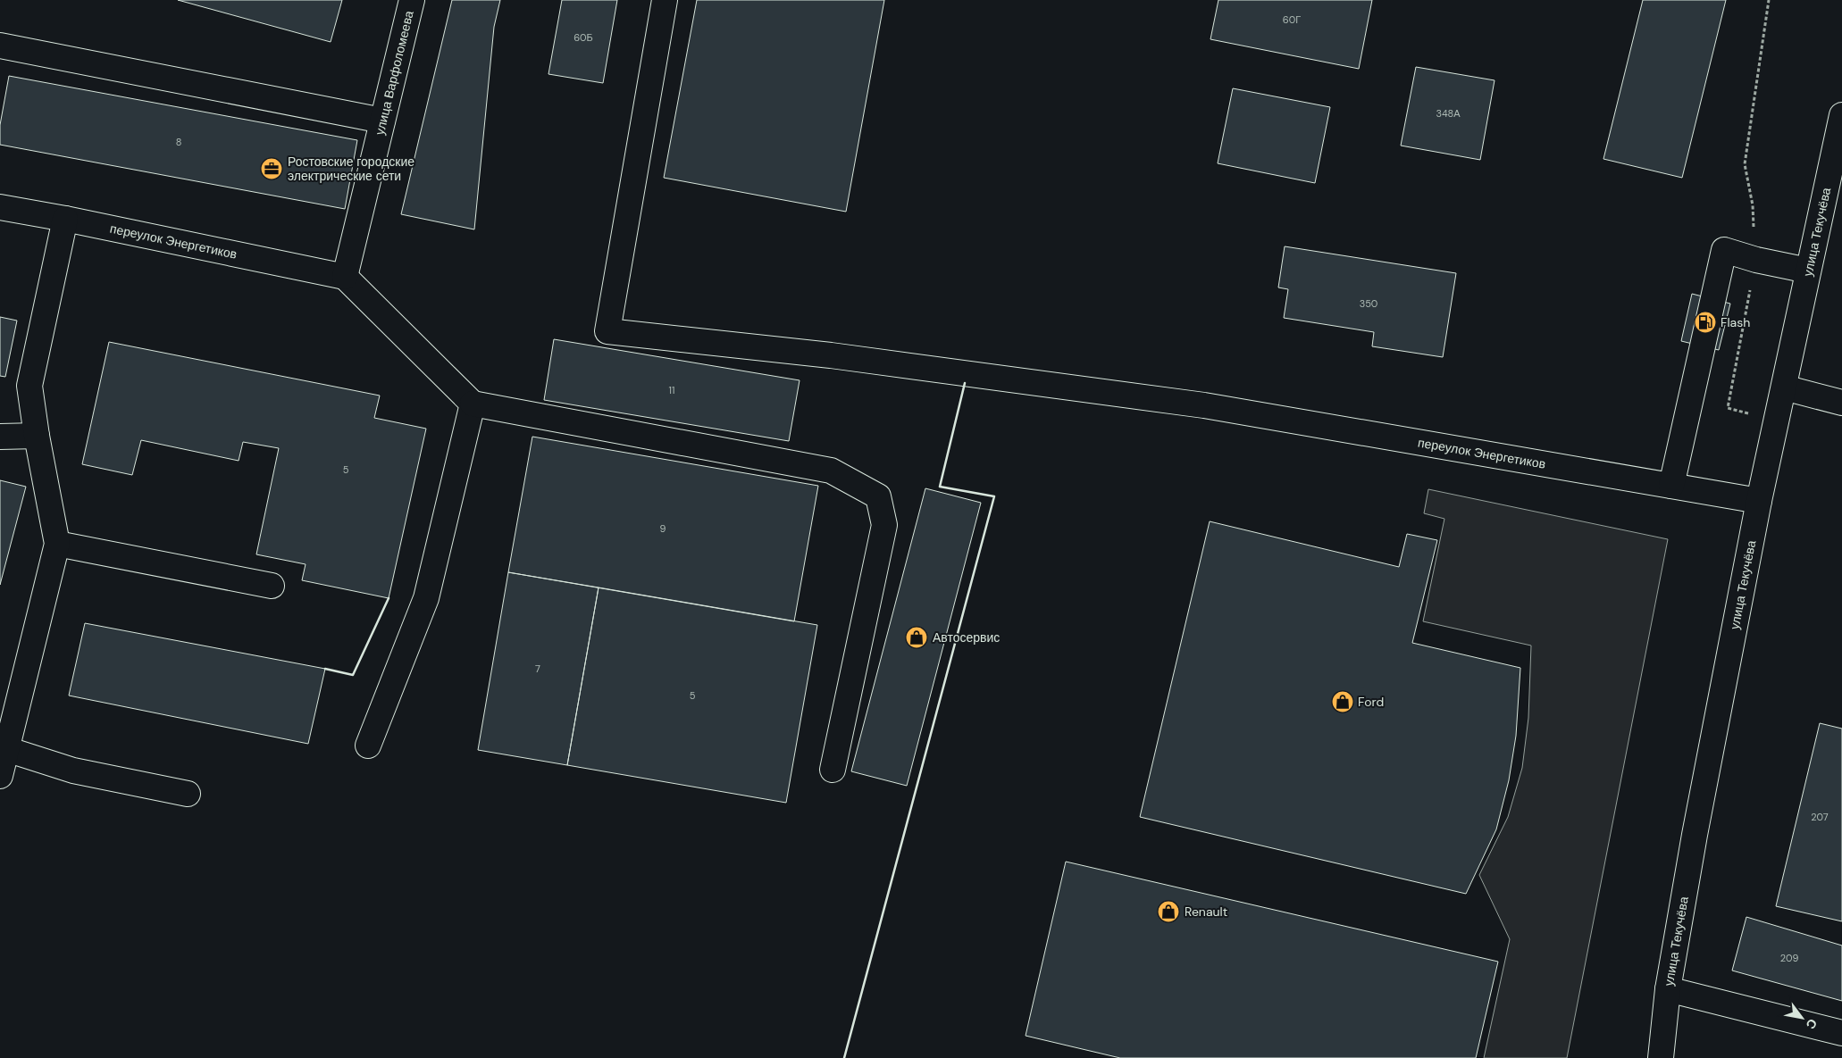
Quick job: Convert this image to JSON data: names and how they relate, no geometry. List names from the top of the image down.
{
  "streets": {
    "street": ["улица Варфоломеева", "улица Текучёва", "переулок Энергетиков"]
  },
  "crossings": [
    ["улица Варфоломеева", "переулок Энергетиков"],
    ["улица Текучёва", "переулок Энергетиков"]
  ],
  "places": {
    "office": ["Ростовские городские электрические сети"],
    "fuel station": ["Flash"],
    "shop": ["Автосервис", "Ford", "Renault"]
  },
  "house_numbers": [
    "60Г",
    "60Б",
    "348А",
    "8",
    "350",
    "11",
    "5",
    "9",
    "7",
    "5",
    "207",
    "209"
  ],
  "north": "bottom right"
}
